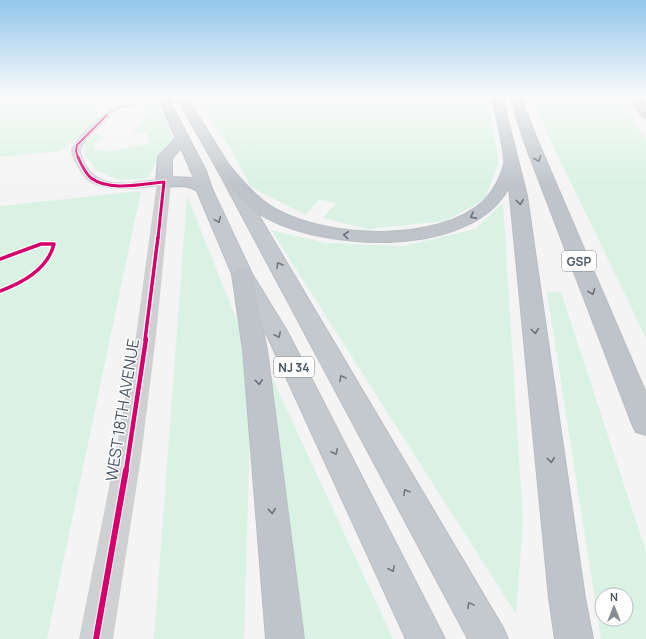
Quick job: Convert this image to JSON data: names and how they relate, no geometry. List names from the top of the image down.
{
  "streets": {
    "highway": ["GSP", "NJ 34"],
    "street": ["WEST 18TH AVENUE"]
  },
  "north": "top"
}
